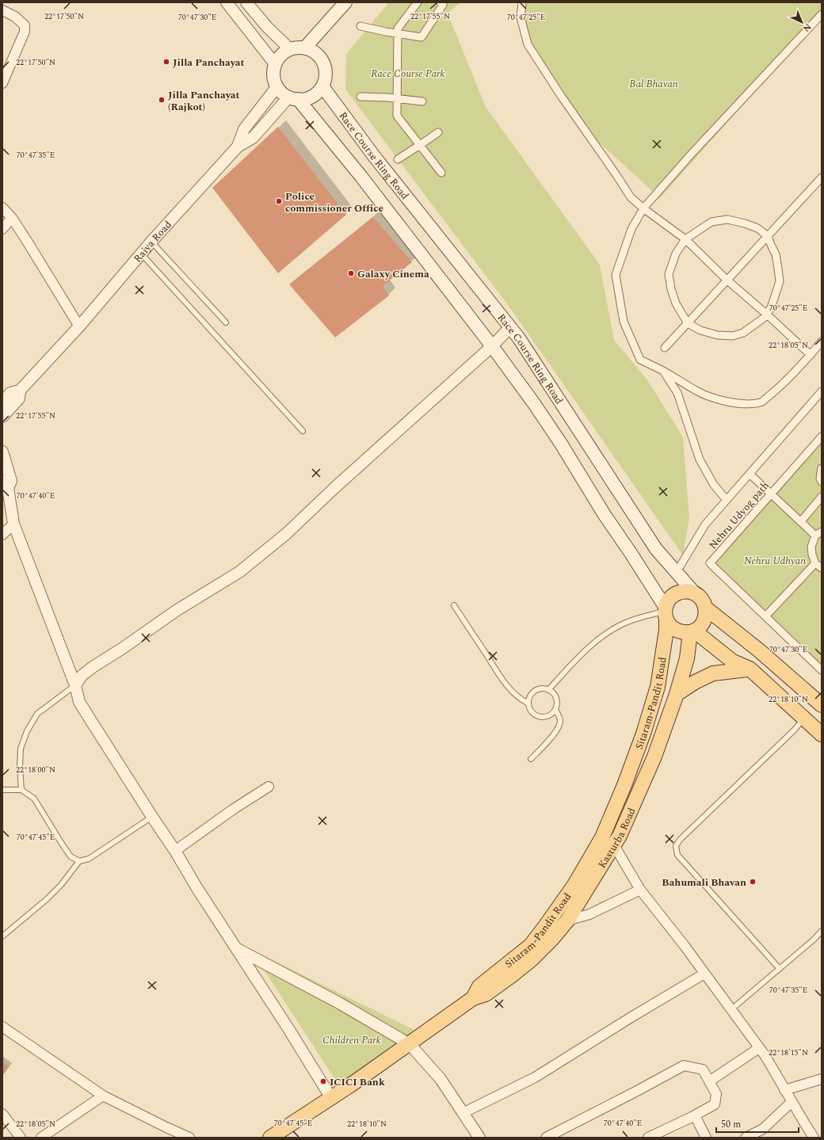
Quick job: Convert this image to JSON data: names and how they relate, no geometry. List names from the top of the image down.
{
  "streets": {
    "main road": ["Race Course Ring Road", "Sitaram-Pandit Road", "Kasturba Road"],
    "street": ["Raiya Road", "Nehru Udyog path"]
  },
  "crossings": [
    ["Race Course Ring Road", "Raiya Road"],
    ["Race Course Ring Road", "Sitaram-Pandit Road"],
    ["Race Course Ring Road", "Kasturba Road"],
    ["Sitaram-Pandit Road", "Kasturba Road"]
  ],
  "parks": [
    "Race Course Park",
    "Bal Bhavan",
    "Nehru Udhyan",
    "Children Park"
  ],
  "places": [
    "Jilla Panchayat",
    "Jilla Panchayat (Rajkot)",
    "Police commissioner Office",
    "Galaxy Cinema",
    "Bahumali Bhavan",
    "ICICI Bank"
  ],
  "scale_bar": "50 m",
  "north": "bottom right",
  "coordinates": [
    "22°17'50\"N",
    "22°17'55\"N",
    "70°47'30\"E",
    "70°47'25\"E",
    "70°47'35\"E",
    "22°18'05\"N",
    "70°47'40\"E",
    "22°18'10\"N",
    "22°18'00\"N",
    "70°47'45\"E",
    "22°18'15\"N"
  ]
}
